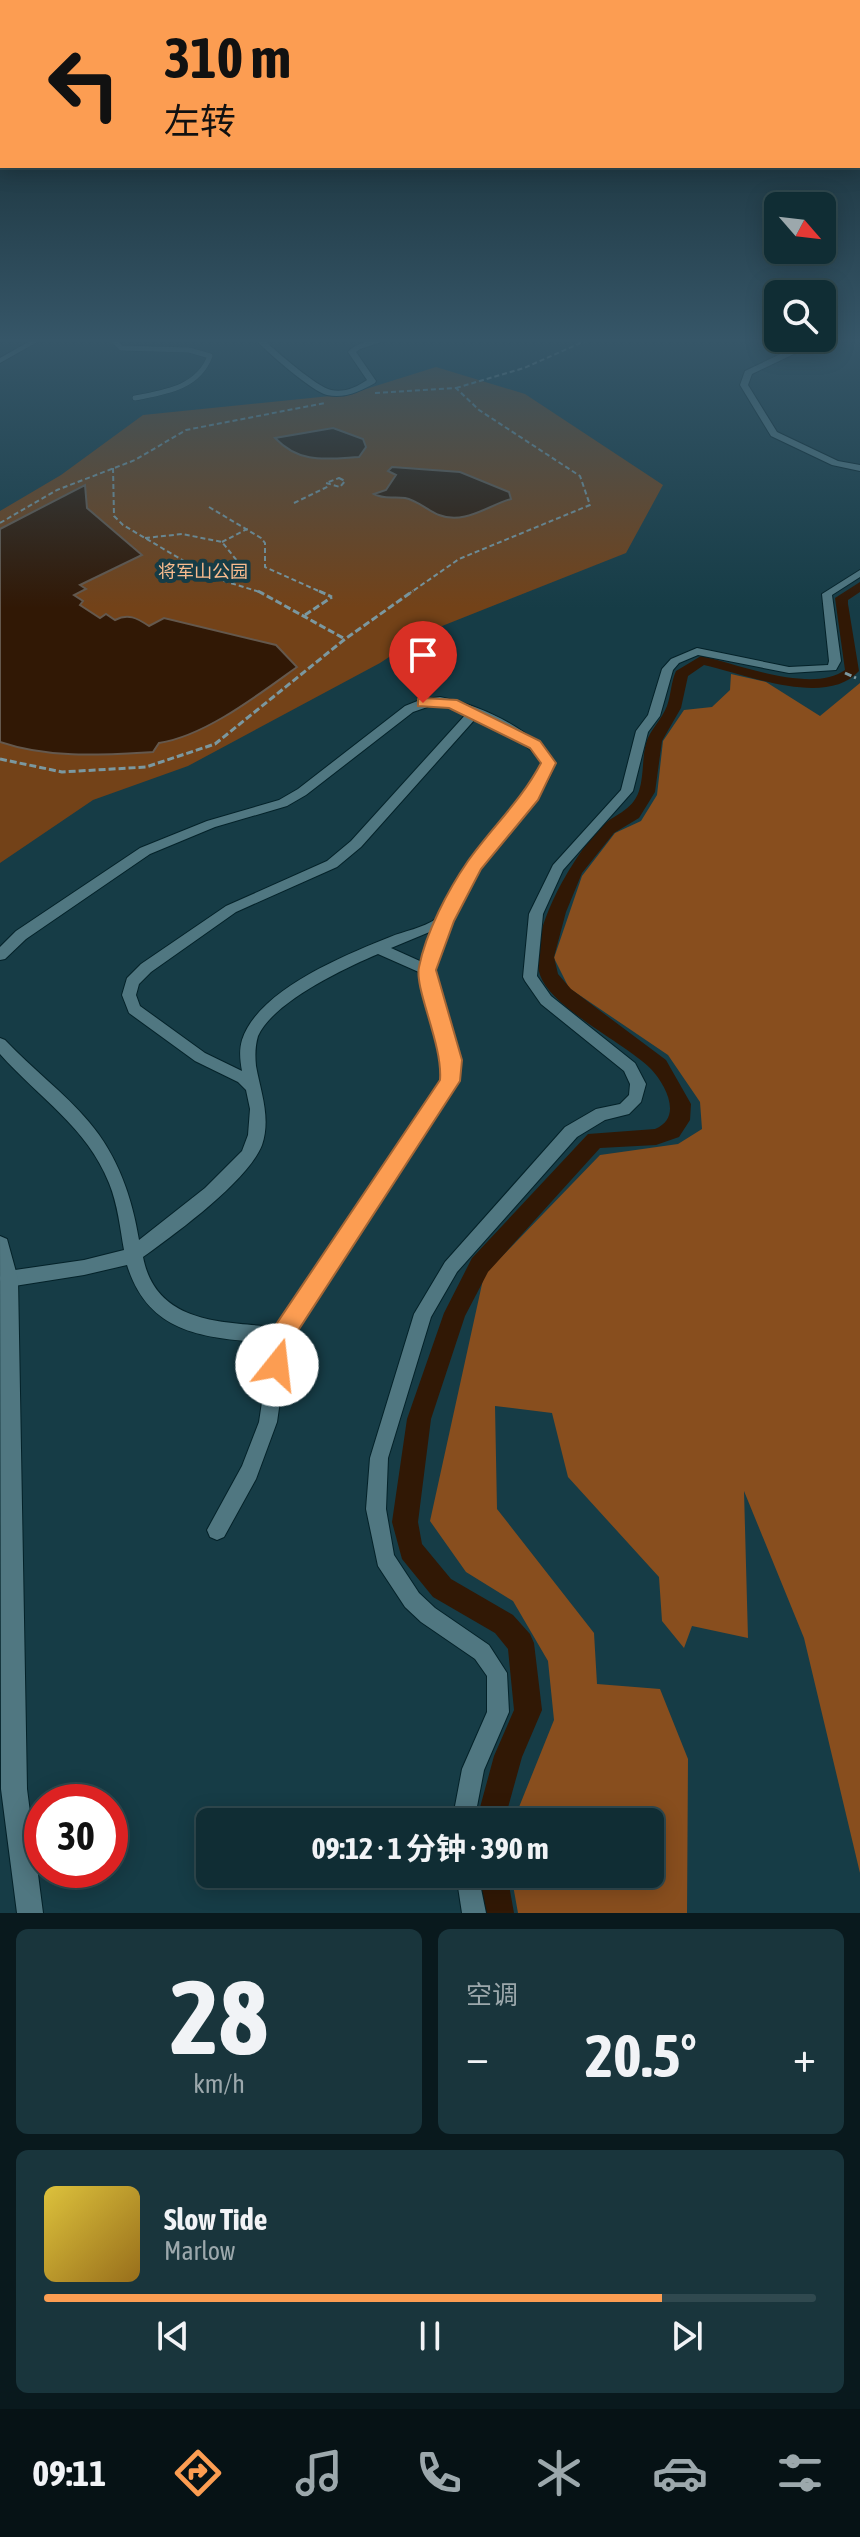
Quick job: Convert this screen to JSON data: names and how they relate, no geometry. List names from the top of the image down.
{
  "parks": ["将军山公园"],
  "north": "bottom right",
  "page": {
    "turn": ["310 m", "左转"],
    "limit": "30",
    "trip": "09:12 · 1 分钟 · 390 m",
    "tile": [
      ["28", "km/h"],
      "空调"
    ],
    "heat": ["−", "20.5°", "+"],
    "song": ["Slow Tide", "Marlow"],
    "tabs": "09:11"
  }
}
